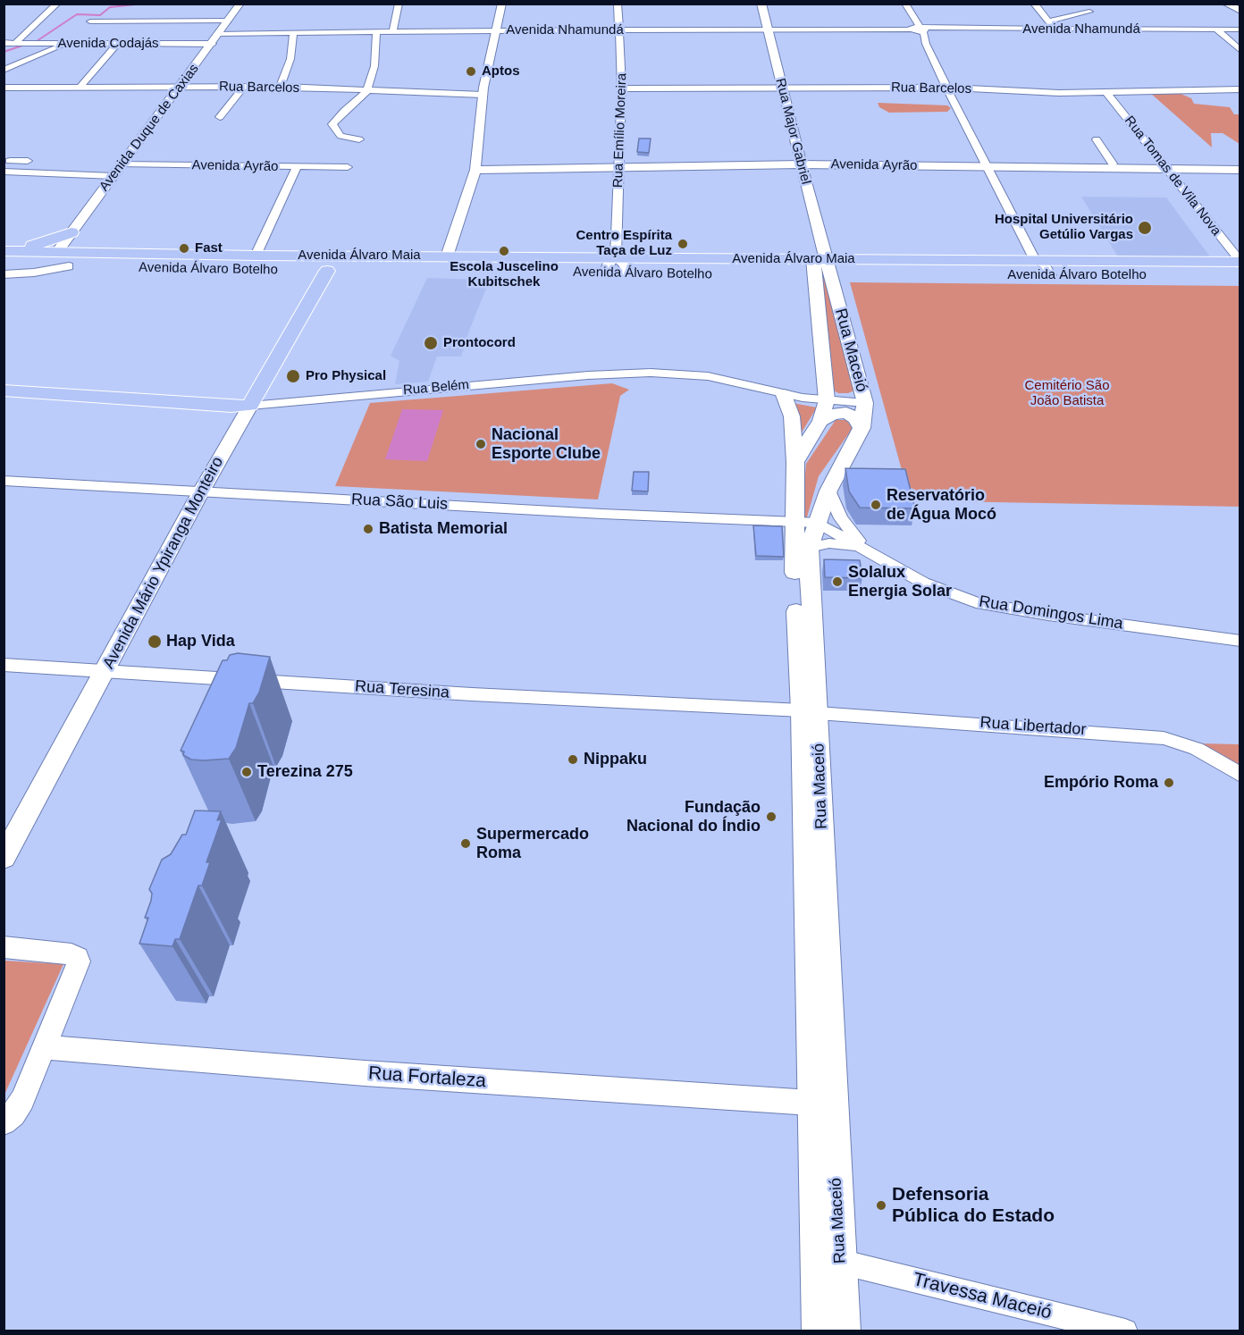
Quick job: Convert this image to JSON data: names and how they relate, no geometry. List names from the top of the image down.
{
  "streets": {
    "main road": [
      "Rua Major Gabriel",
      "Avenida Álvaro Maia",
      "Avenida Álvaro Botelho",
      "Rua Maceió",
      "Rua Belém",
      "Avenida Mário Ypiranga Monteiro"
    ],
    "street": [
      "Avenida Nhamundá",
      "Avenida Codajás",
      "Rua Barcelos",
      "Avenida Duque de Caxias",
      "Rua Emílio Moreira",
      "Avenida Ayrão",
      "Rua Tomas de Vila Nova",
      "Rua São Luis",
      "Rua Domingos Lima",
      "Rua Teresina",
      "Rua Libertador",
      "Rua Fortaleza",
      "Travessa Maceió"
    ]
  },
  "crossings": [
    ["Avenida Nhamundá", "Avenida Duque de Caxias"],
    ["Avenida Nhamundá", "Rua Emílio Moreira"],
    ["Avenida Nhamundá", "Rua Major Gabriel"],
    ["Avenida Codajás", "Avenida Duque de Caxias"],
    ["Rua Barcelos", "Avenida Duque de Caxias"],
    ["Rua Barcelos", "Rua Emílio Moreira"],
    ["Rua Barcelos", "Rua Major Gabriel"],
    ["Rua Barcelos", "Rua Tomas de Vila Nova"],
    ["Avenida Duque de Caxias", "Avenida Ayrão"],
    ["Avenida Duque de Caxias", "Avenida Álvaro Maia"],
    ["Rua Emílio Moreira", "Avenida Ayrão"],
    ["Rua Emílio Moreira", "Avenida Álvaro Maia"],
    ["Rua Major Gabriel", "Avenida Ayrão"],
    ["Rua Major Gabriel", "Avenida Álvaro Maia"],
    ["Rua Major Gabriel", "Avenida Álvaro Botelho"],
    ["Rua Major Gabriel", "Rua Maceió"],
    ["Avenida Ayrão", "Rua Tomas de Vila Nova"],
    ["Rua Tomas de Vila Nova", "Avenida Álvaro Maia"],
    ["Rua Tomas de Vila Nova", "Avenida Álvaro Botelho"],
    ["Avenida Álvaro Maia", "Avenida Álvaro Botelho"],
    ["Avenida Álvaro Maia", "Rua Maceió"],
    ["Avenida Álvaro Botelho", "Rua Maceió"],
    ["Avenida Álvaro Botelho", "Avenida Mário Ypiranga Monteiro"],
    ["Rua Maceió", "Rua Belém"],
    ["Rua Maceió", "Rua São Luis"],
    ["Rua Maceió", "Rua Domingos Lima"],
    ["Rua Maceió", "Rua Teresina"],
    ["Rua Maceió", "Rua Libertador"],
    ["Rua Maceió", "Rua Fortaleza"],
    ["Rua Maceió", "Travessa Maceió"],
    ["Rua Belém", "Avenida Mário Ypiranga Monteiro"],
    ["Rua São Luis", "Avenida Mário Ypiranga Monteiro"],
    ["Rua São Luis", "Rua Domingos Lima"],
    ["Avenida Mário Ypiranga Monteiro", "Rua Teresina"],
    ["Rua Teresina", "Rua Libertador"]
  ],
  "parks": ["Cemitério São João Batista"],
  "places": [
    "Aptos",
    "Hospital Universitário Getúlio Vargas",
    "Centro Espírita Taça de Luz",
    "Fast",
    "Escola Juscelino Kubitschek",
    "Prontocord",
    "Pro Physical",
    "Nacional Esporte Clube",
    "Reservatório de Água Mocó",
    "Batista Memorial",
    "Solalux Energia Solar",
    "Hap Vida",
    "Nippaku",
    "Terezina 275",
    "Empório Roma",
    "Fundação Nacional do Índio",
    "Supermercado Roma",
    "Defensoria Pública do Estado"
  ]
}
